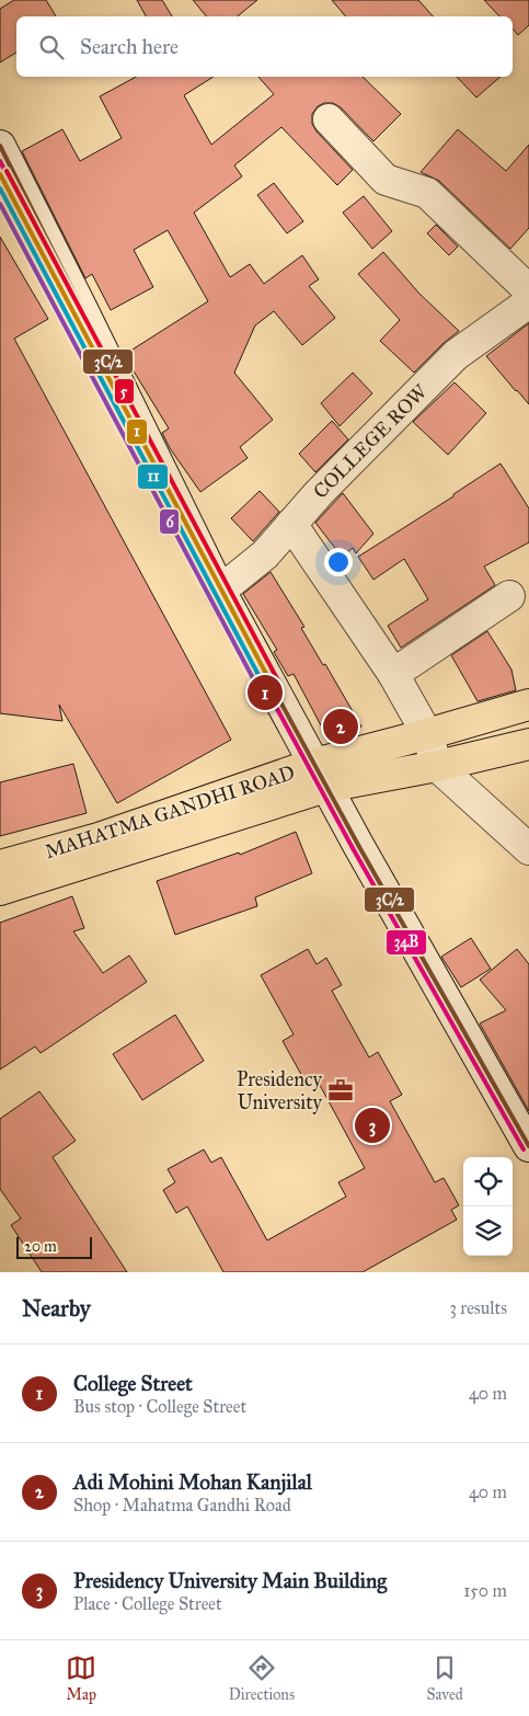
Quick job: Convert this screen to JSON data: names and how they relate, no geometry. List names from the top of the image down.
{
  "streets": {
    "main road": ["MAHATMA GANDHI ROAD"],
    "street": ["COLLEGE ROW"]
  },
  "places": {
    "office": ["Presidency University"]
  },
  "lines": [
    "transit line 3C/2",
    "transit line 34B",
    "transit line 5",
    "transit line 1",
    "transit line 11",
    "transit line 6"
  ],
  "scale_bar": "20 m",
  "page": {
    "search": "Search here",
    "pins": ["1", "2", "3"],
    "scale": "20 m",
    "heading": ["Nearby", "3 results"],
    "list": [
      {
        "mark": "1",
        "name": "College Street",
        "note": "Bus stop · College Street",
        "value": "40 m"
      },
      {
        "mark": "2",
        "name": "Adi Mohini Mohan Kanjilal",
        "note": "Shop · Mahatma Gandhi Road",
        "value": "40 m"
      },
      {
        "mark": "3",
        "name": "Presidency University Main Building",
        "note": "Place · College Street",
        "value": "150 m"
      }
    ],
    "nav": ["Map", "Directions", "Saved"]
  }
}
